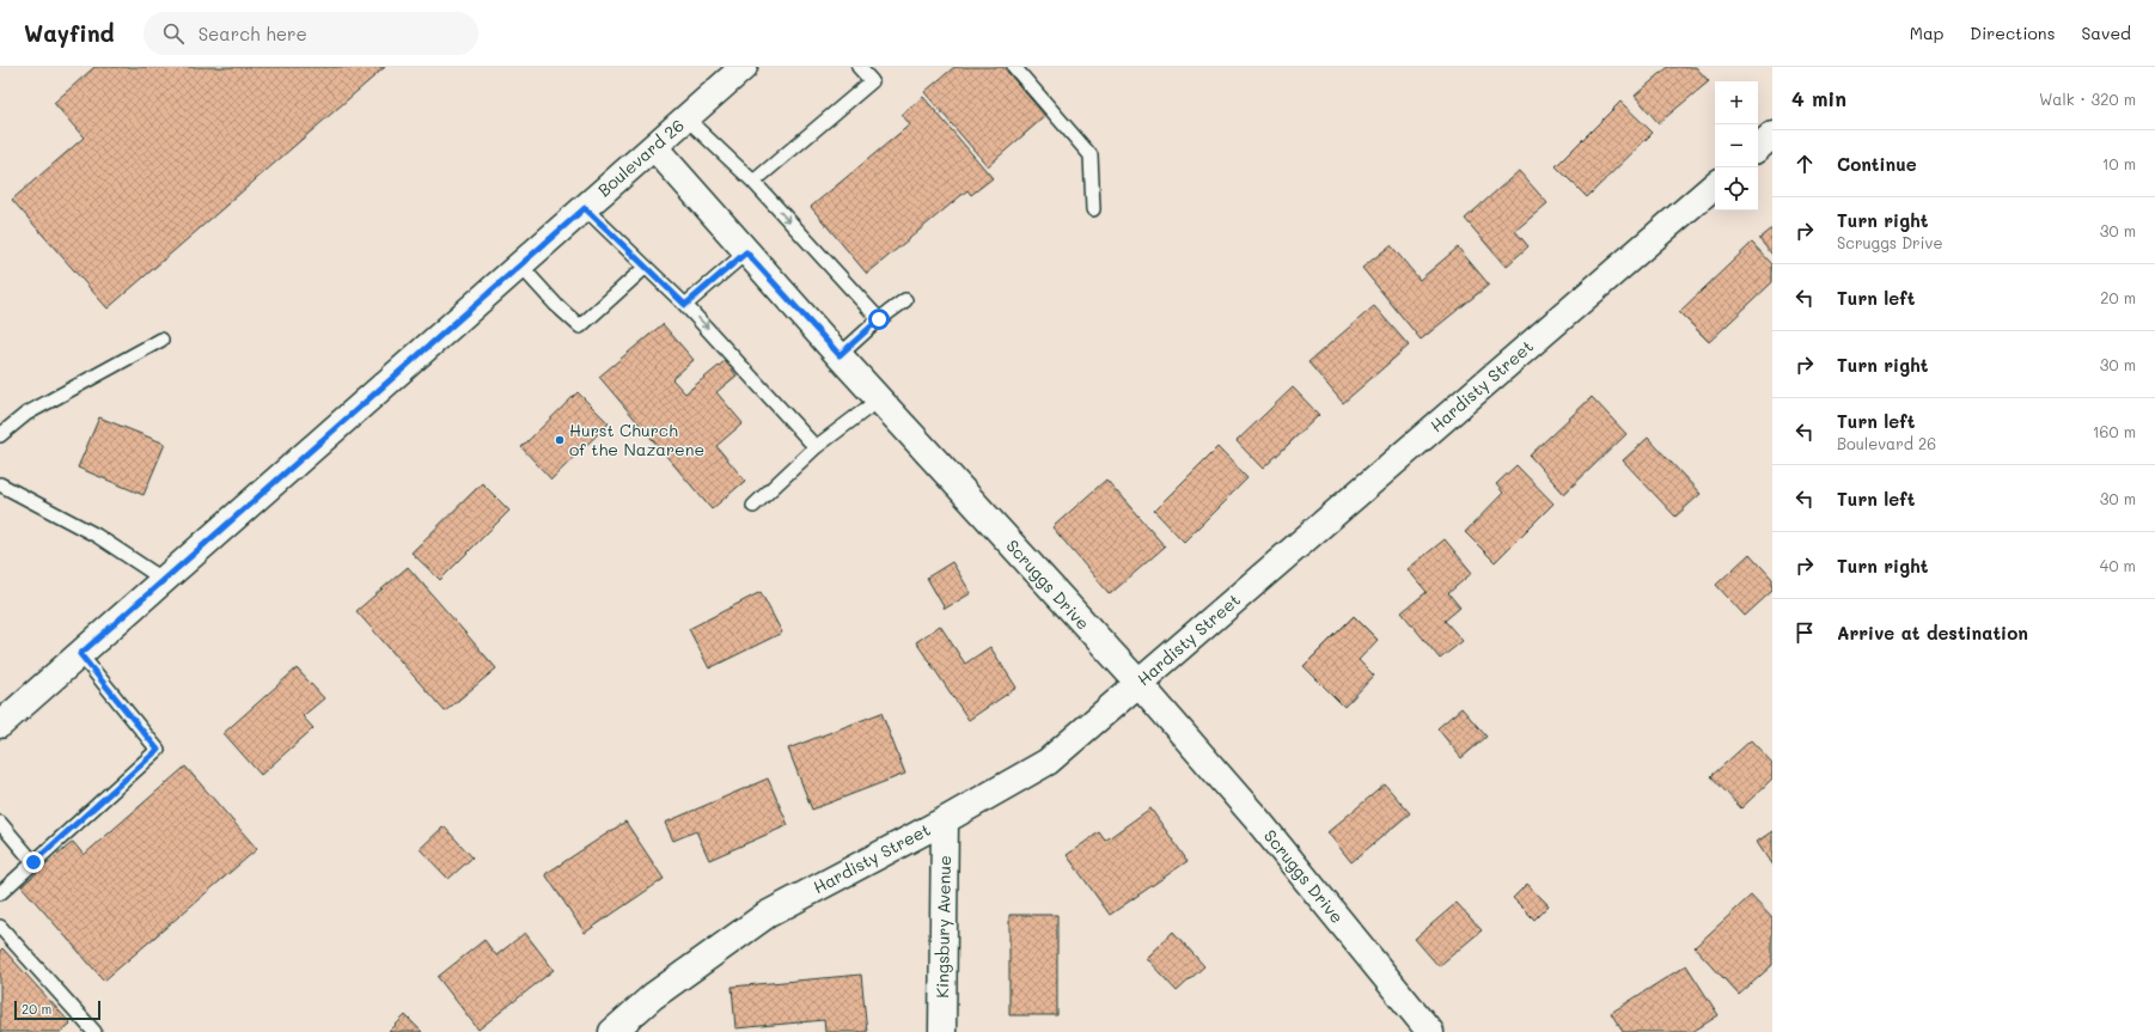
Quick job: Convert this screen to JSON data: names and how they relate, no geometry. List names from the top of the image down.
{
  "streets": {
    "street": [
      "Boulevard 26",
      "Hardisty Street",
      "Scruggs Drive",
      "Kingsbury Avenue"
    ]
  },
  "crossings": [
    ["Boulevard 26", "Scruggs Drive"],
    ["Hardisty Street", "Scruggs Drive"],
    ["Hardisty Street", "Kingsbury Avenue"]
  ],
  "places": ["Hurst Church of the Nazarene"],
  "scale_bar": "20 m",
  "page": {
    "header": "Wayfind",
    "search": "Search here",
    "nav": ["Map", "Directions", "Saved"],
    "heading": ["4 min", "Walk · 320 m"],
    "map_buttons": ["+", "−"],
    "list": [
      ["Continue", "10 m"],
      ["Turn right", "Scruggs Drive", "30 m"],
      ["Turn left", "20 m"],
      ["Turn right", "30 m"],
      ["Turn left", "Boulevard 26", "160 m"],
      ["Turn left", "30 m"],
      ["Turn right", "40 m"],
      "Arrive at destination"
    ],
    "scale": "20 m"
  }
}
